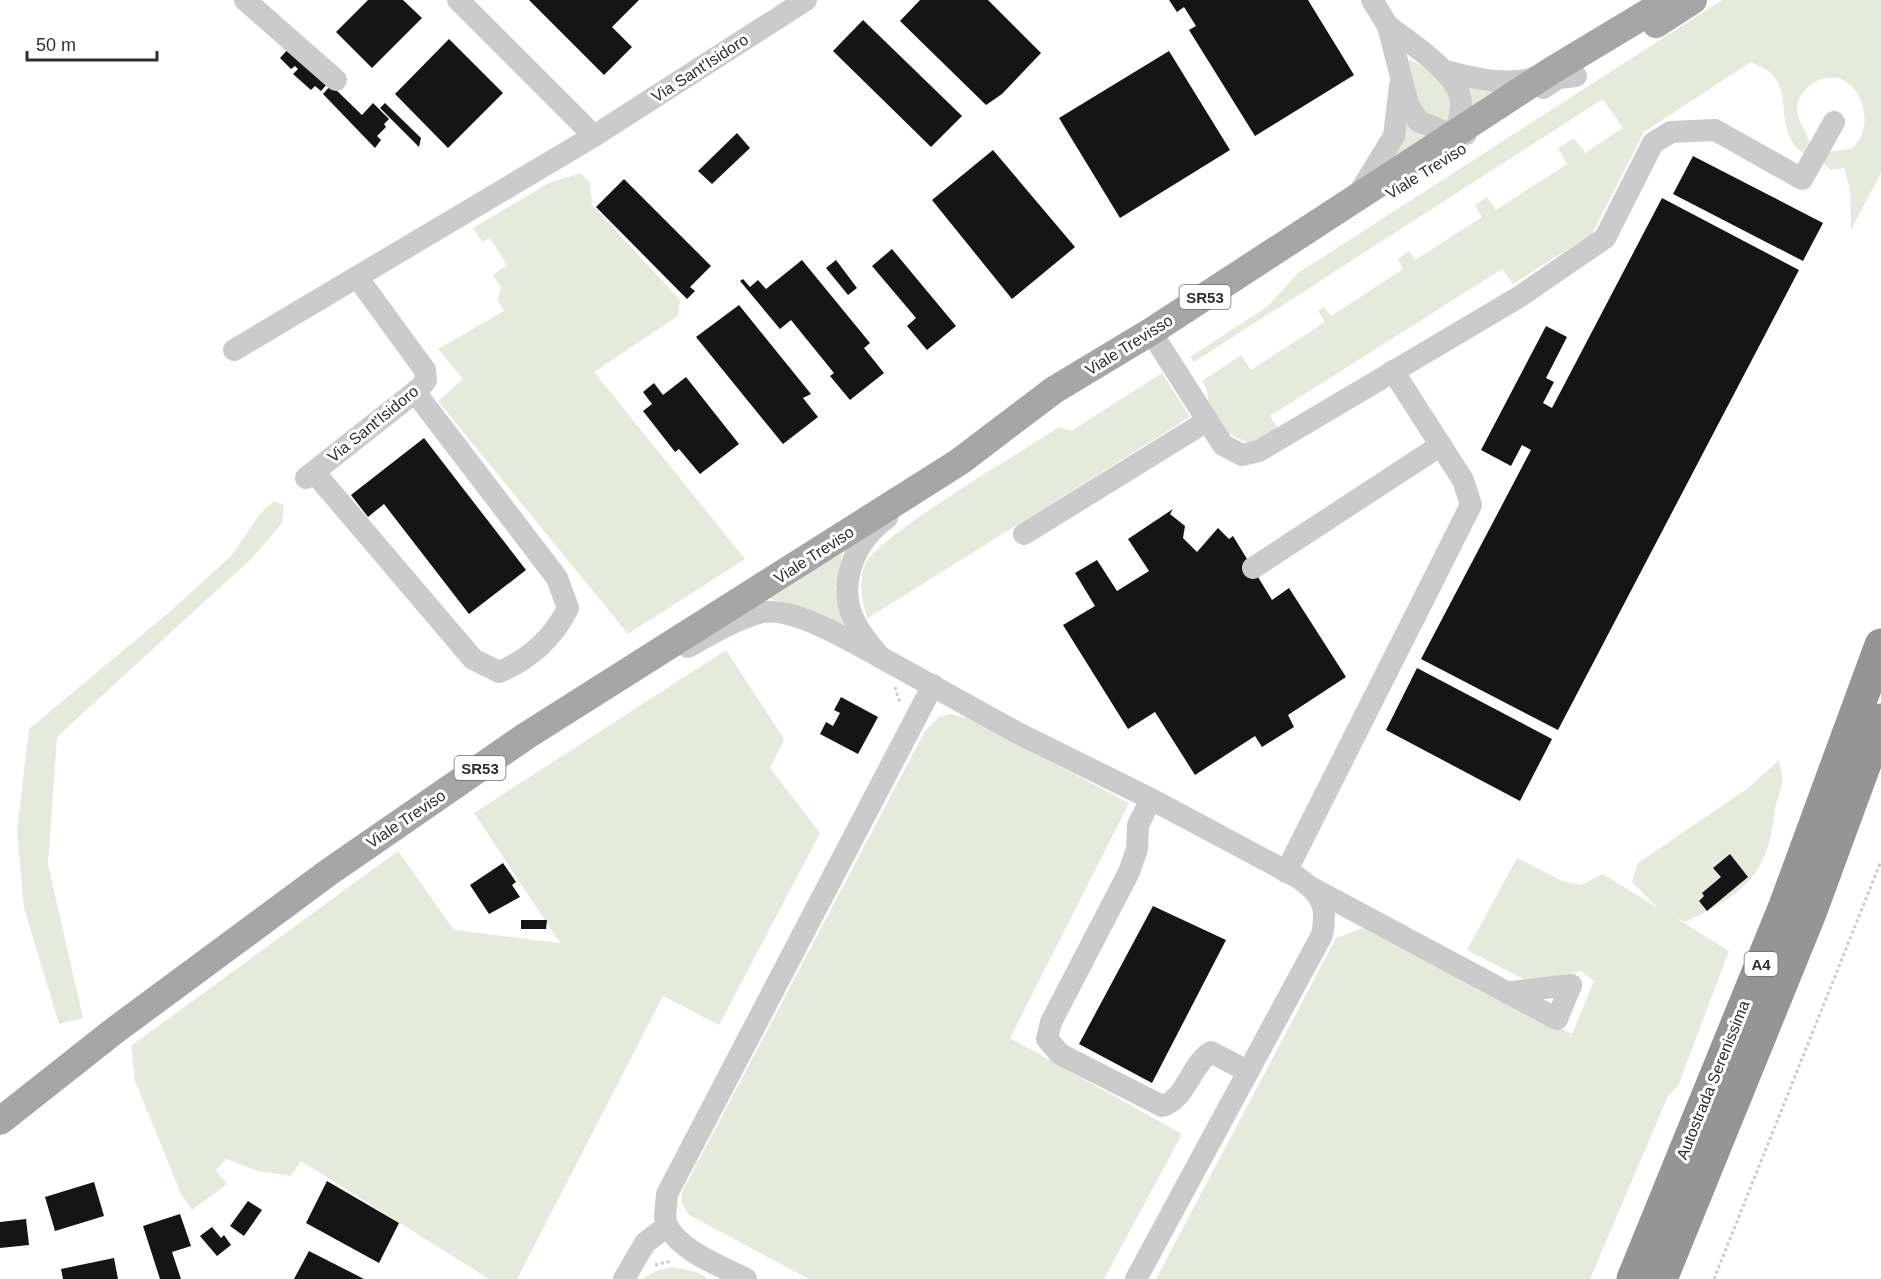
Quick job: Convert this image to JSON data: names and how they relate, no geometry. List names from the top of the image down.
{
  "streets": {
    "highway": ["A4", "Autostrada Serenissima"],
    "main road": ["Viale Treviso", "SR53", "Viale Trevisso"],
    "street": ["Via Sant'Isidoro"]
  },
  "crossings": [
    ["Viale Treviso", "Viale Trevisso"]
  ],
  "scale_bar": "50 m"
}
